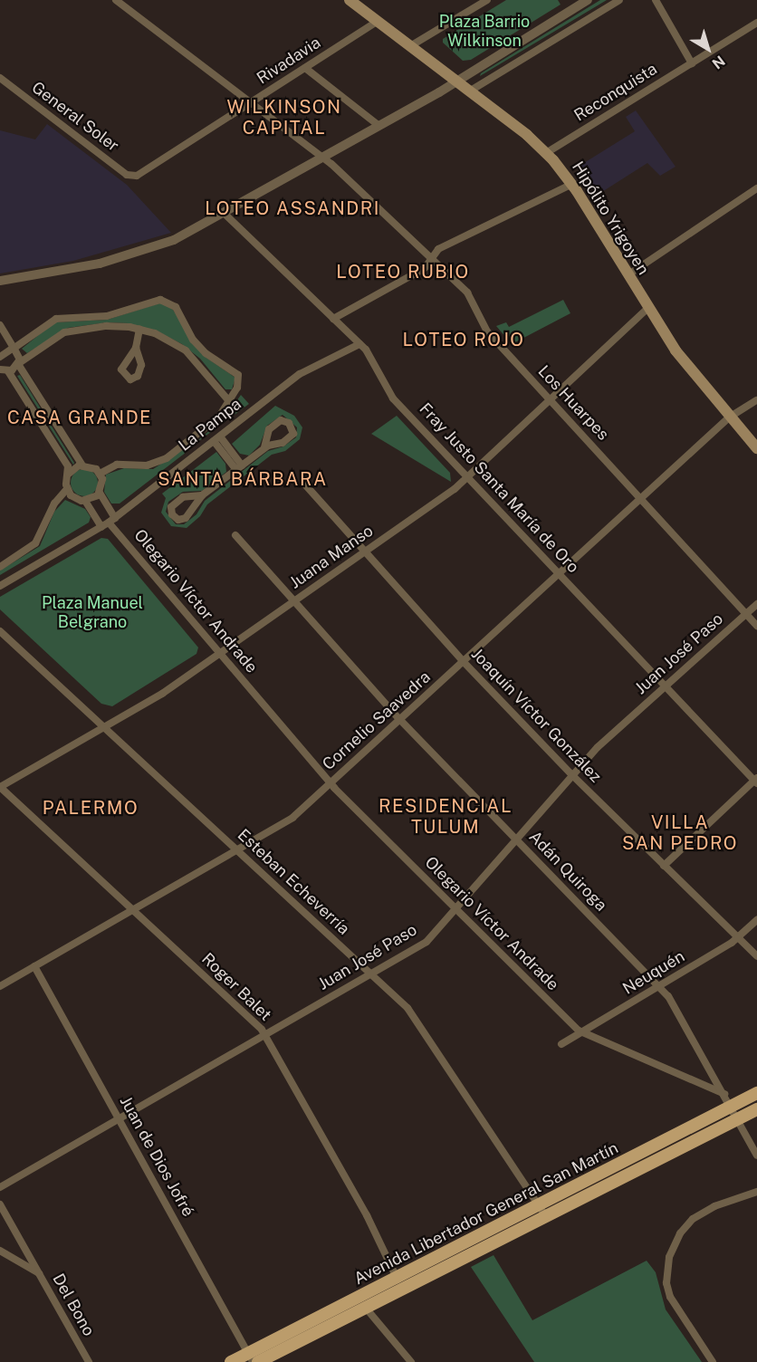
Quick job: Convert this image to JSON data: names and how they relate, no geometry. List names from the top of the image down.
{
  "streets": {
    "main road": ["Hipólito Yrigoyen", "Avenida Libertador General San Martín"],
    "street": [
      "Rivadavia",
      "Reconquista",
      "General Soler",
      "Los Huarpes",
      "La Pampa",
      "Fray Justo Santa María de Oro",
      "Juana Manso",
      "Olegario Víctor Andrade",
      "Juan José Paso",
      "Joaquín Víctor González",
      "Cornelio Saavedra",
      "Adán Quiroga",
      "Esteban Echeverría",
      "Neuquén",
      "Roger Balet",
      "Juan de Dios Jofré",
      "Del Bono"
    ]
  },
  "crossings": [
    ["Rivadavia", "General Soler"],
    ["Rivadavia", "Hipólito Yrigoyen"],
    ["Rivadavia", "Los Huarpes"],
    ["Reconquista", "Hipólito Yrigoyen"],
    ["Hipólito Yrigoyen", "Juana Manso"],
    ["Hipólito Yrigoyen", "Cornelio Saavedra"],
    ["Los Huarpes", "Juana Manso"],
    ["Los Huarpes", "Juan José Paso"],
    ["Los Huarpes", "Cornelio Saavedra"],
    ["La Pampa", "Fray Justo Santa María de Oro"],
    ["La Pampa", "Olegario Víctor Andrade"],
    ["Fray Justo Santa María de Oro", "Juana Manso"],
    ["Fray Justo Santa María de Oro", "Juan José Paso"],
    ["Fray Justo Santa María de Oro", "Cornelio Saavedra"],
    ["Juana Manso", "Olegario Víctor Andrade"],
    ["Juana Manso", "Joaquín Víctor González"],
    ["Juana Manso", "Adán Quiroga"],
    ["Juana Manso", "Esteban Echeverría"],
    ["Juana Manso", "Roger Balet"],
    ["Olegario Víctor Andrade", "Juan José Paso"],
    ["Olegario Víctor Andrade", "Cornelio Saavedra"],
    ["Olegario Víctor Andrade", "Adán Quiroga"],
    ["Olegario Víctor Andrade", "Neuquén"],
    ["Juan José Paso", "Joaquín Víctor González"],
    ["Juan José Paso", "Adán Quiroga"],
    ["Juan José Paso", "Esteban Echeverría"],
    ["Juan José Paso", "Roger Balet"],
    ["Juan José Paso", "Juan de Dios Jofré"],
    ["Joaquín Víctor González", "Cornelio Saavedra"],
    ["Joaquín Víctor González", "Neuquén"],
    ["Cornelio Saavedra", "Adán Quiroga"],
    ["Cornelio Saavedra", "Esteban Echeverría"],
    ["Cornelio Saavedra", "Roger Balet"],
    ["Cornelio Saavedra", "Juan de Dios Jofré"],
    ["Adán Quiroga", "Neuquén"],
    ["Adán Quiroga", "Avenida Libertador General San Martín"],
    ["Esteban Echeverría", "Avenida Libertador General San Martín"],
    ["Roger Balet", "Avenida Libertador General San Martín"],
    ["Juan de Dios Jofré", "Avenida Libertador General San Martín"]
  ],
  "districts": [
    "WILKINSON CAPITAL",
    "LOTEO ASSANDRI",
    "LOTEO RUBIO",
    "LOTEO ROJO",
    "CASA GRANDE",
    "SANTA BÁRBARA",
    "RESIDENCIAL TULUM",
    "PALERMO",
    "VILLA SAN PEDRO"
  ],
  "parks": ["Plaza Barrio Wilkinson", "Plaza Manuel Belgrano"],
  "north": "bottom right"
}
